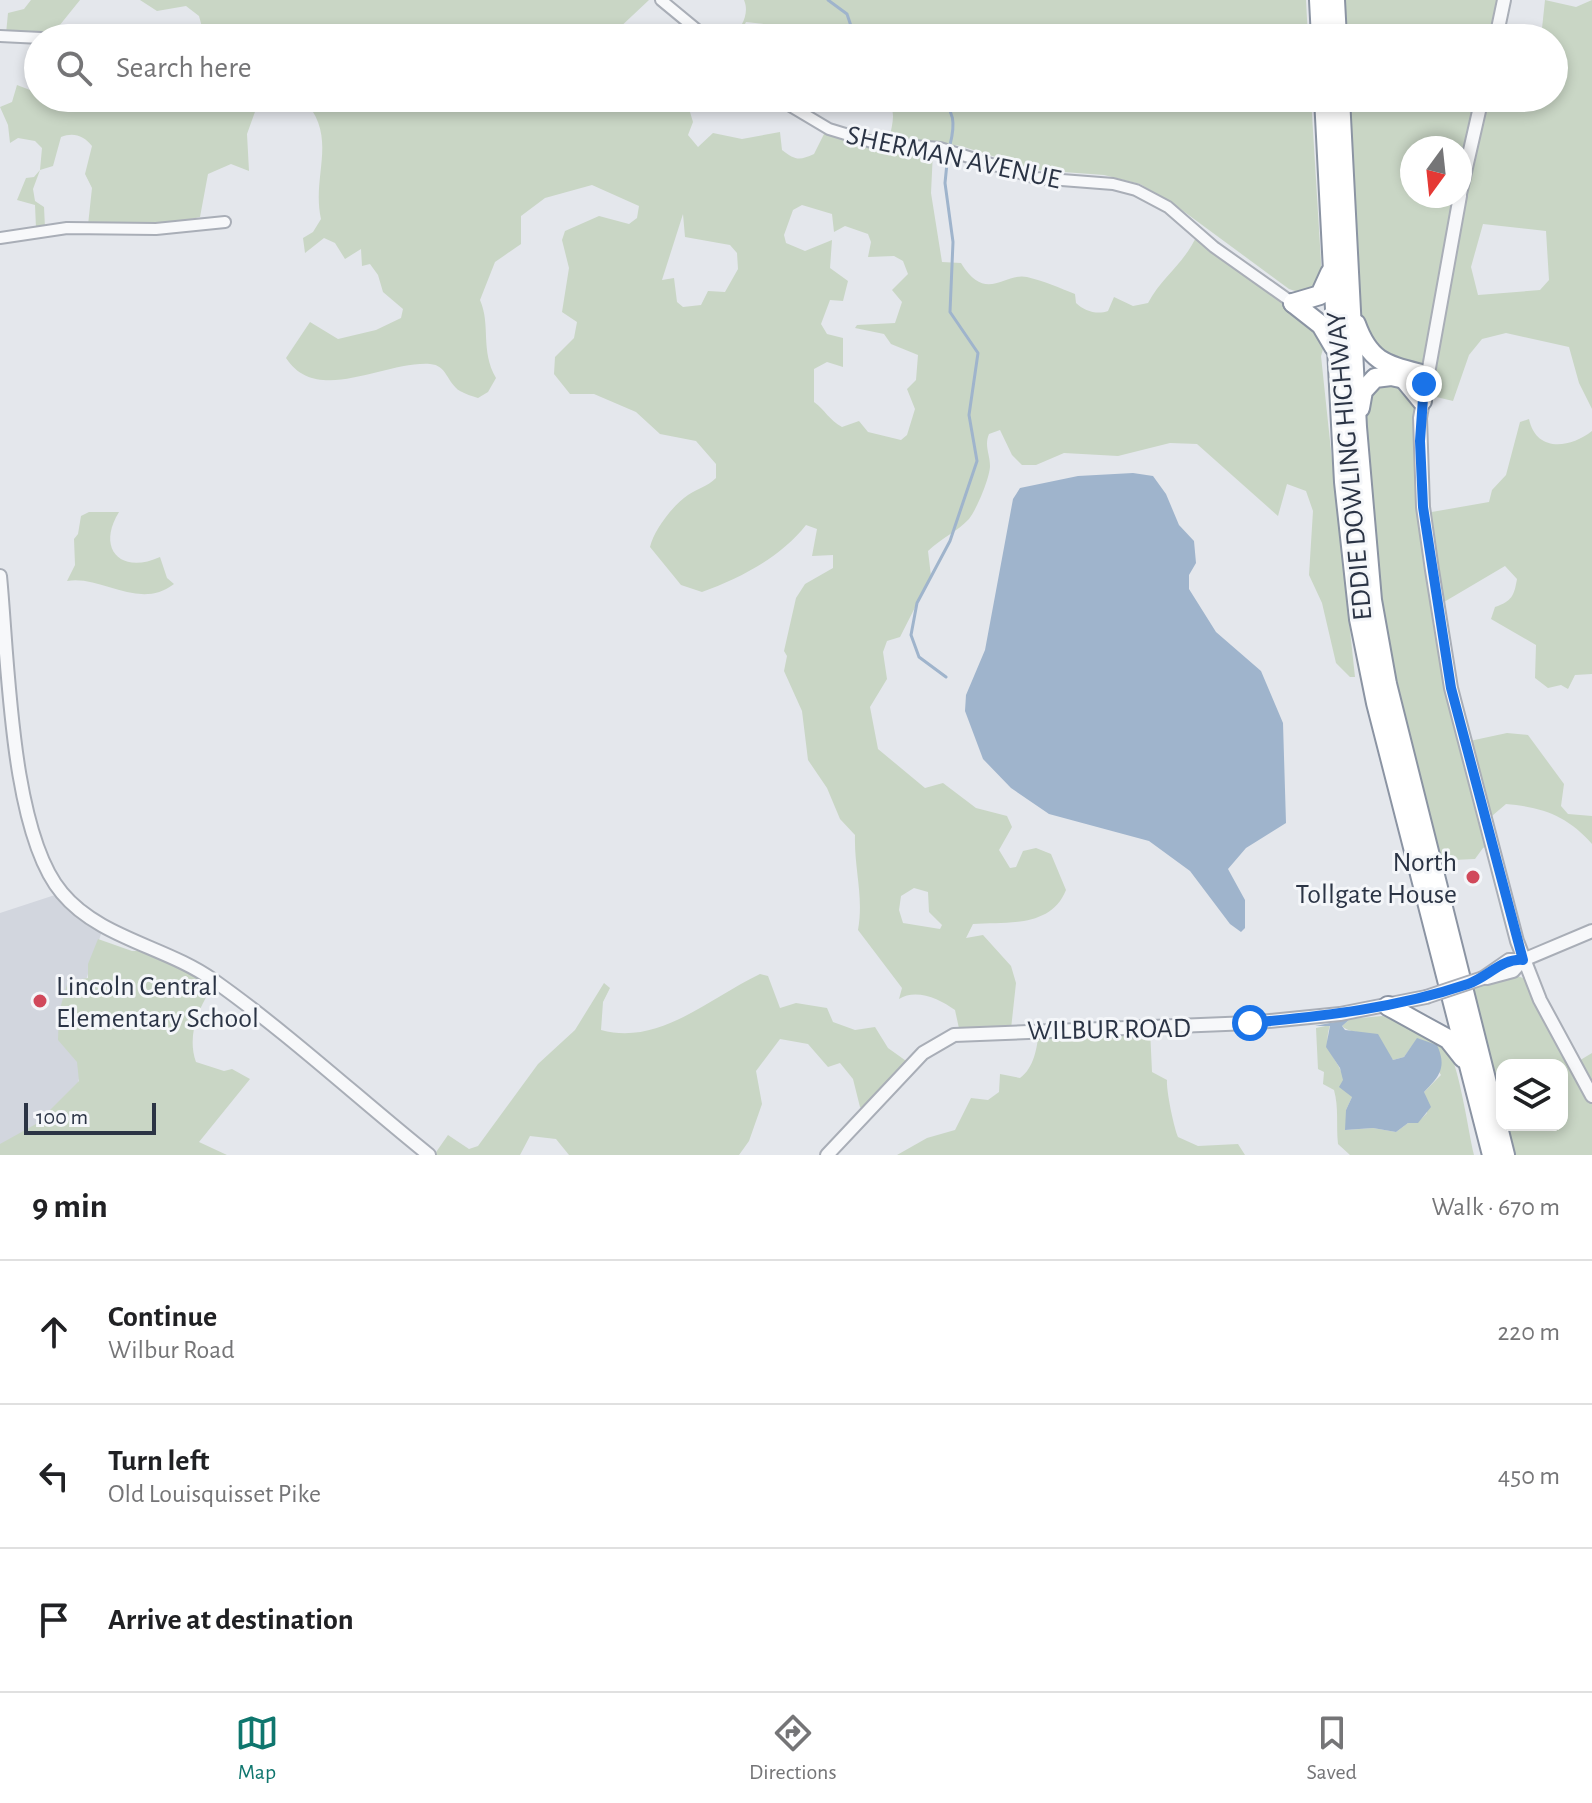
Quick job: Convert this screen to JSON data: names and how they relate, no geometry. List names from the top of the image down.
{
  "streets": {
    "highway": ["EDDIE DOWLING HIGHWAY"],
    "street": ["SHERMAN AVENUE", "WILBUR ROAD"]
  },
  "places": ["North Tollgate House", "Lincoln Central Elementary School"],
  "scale_bar": "100 m",
  "north": "bottom",
  "page": {
    "search": "Search here",
    "scale": "100 m",
    "heading": ["9 min", "Walk · 670 m"],
    "list": [
      ["Continue", "Wilbur Road", "220 m"],
      ["Turn left", "Old Louisquisset Pike", "450 m"],
      "Arrive at destination"
    ],
    "nav": ["Map", "Directions", "Saved"]
  }
}
